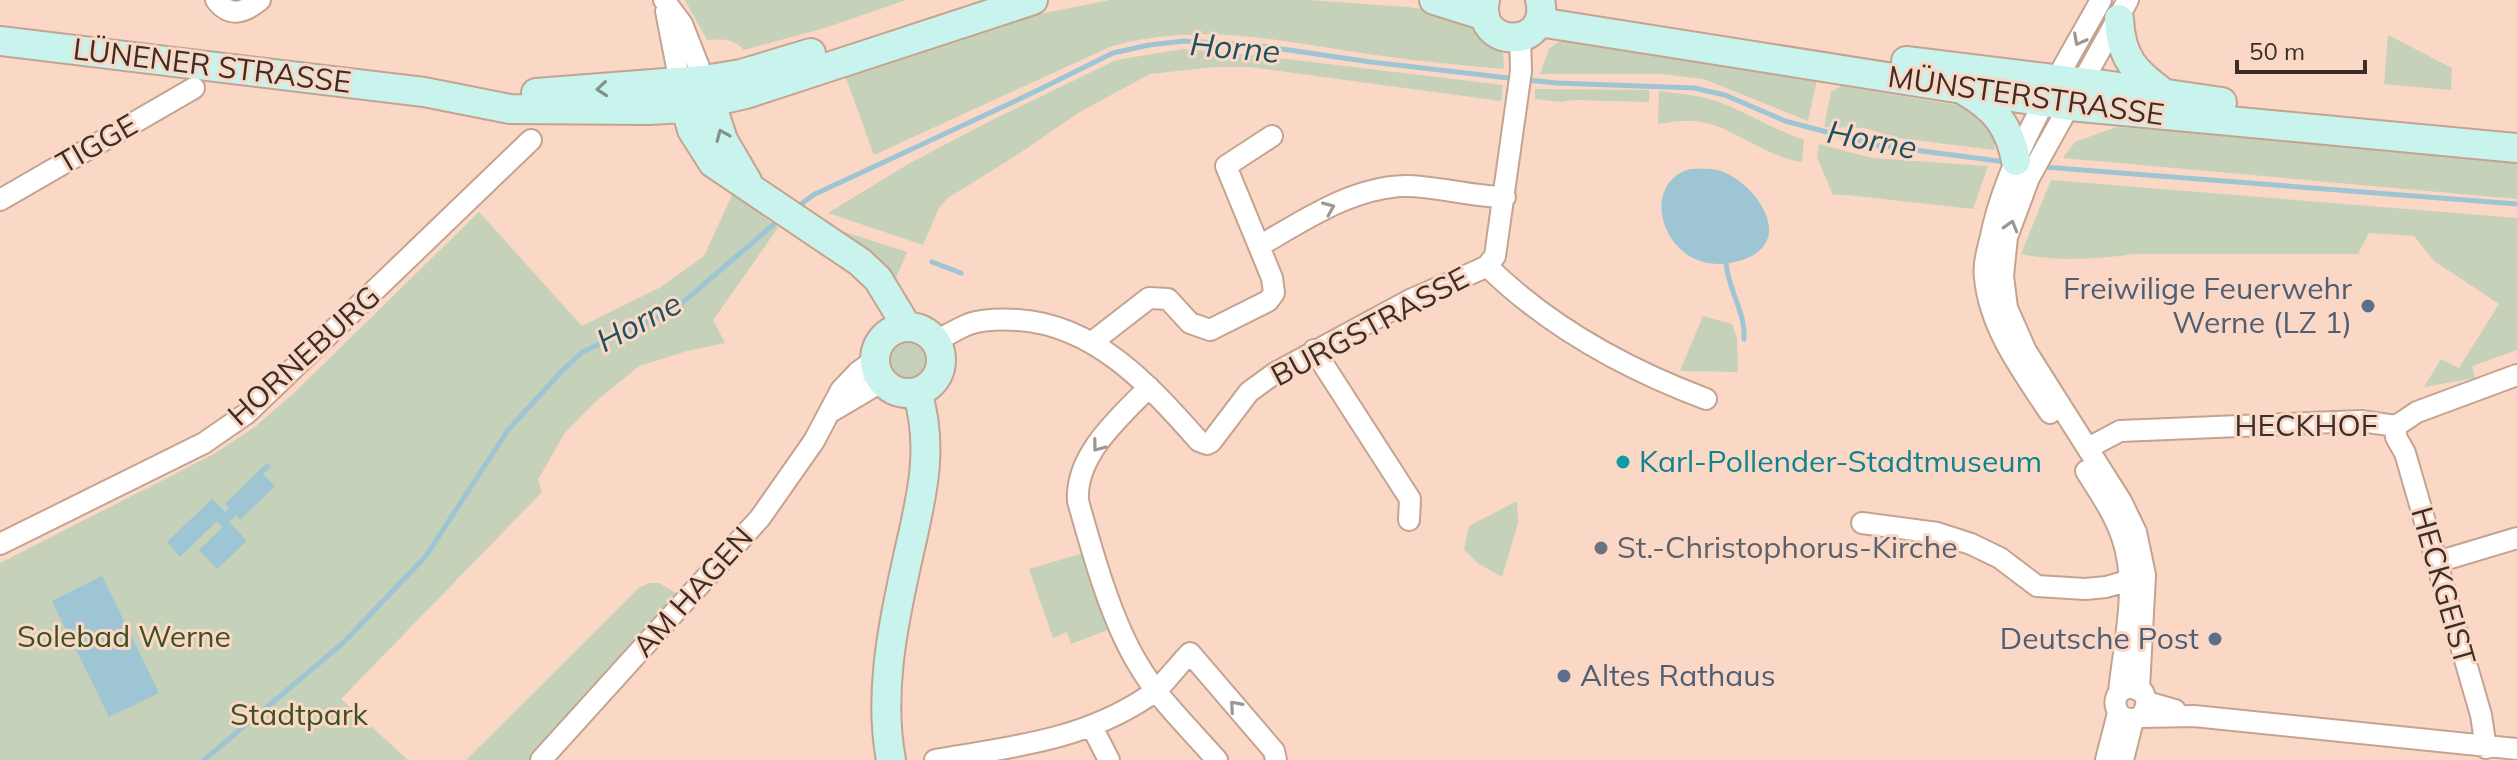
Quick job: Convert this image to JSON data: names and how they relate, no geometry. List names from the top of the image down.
{
  "streets": {
    "main road": ["LÜNENER STRASSE", "MÜNSTERSTRASSE"],
    "street": [
      "TIGGE",
      "BURGSTRASSE",
      "HORNEBURG",
      "HECKHOF",
      "HECKGEIST",
      "AM HAGEN"
    ]
  },
  "crossings": [
    ["MÜNSTERSTRASSE", "BURGSTRASSE"],
    ["HECKHOF", "HECKGEIST"]
  ],
  "water": ["Horne"],
  "parks": ["Solebad Werne", "Stadtpark"],
  "places": [
    "Freiwilige Feuerwehr Werne (LZ 1)",
    "Karl-Pollender-Stadtmuseum",
    "St.-Christophorus-Kirche",
    "Deutsche Post",
    "Altes Rathaus"
  ],
  "scale_bar": "50 m"
}
